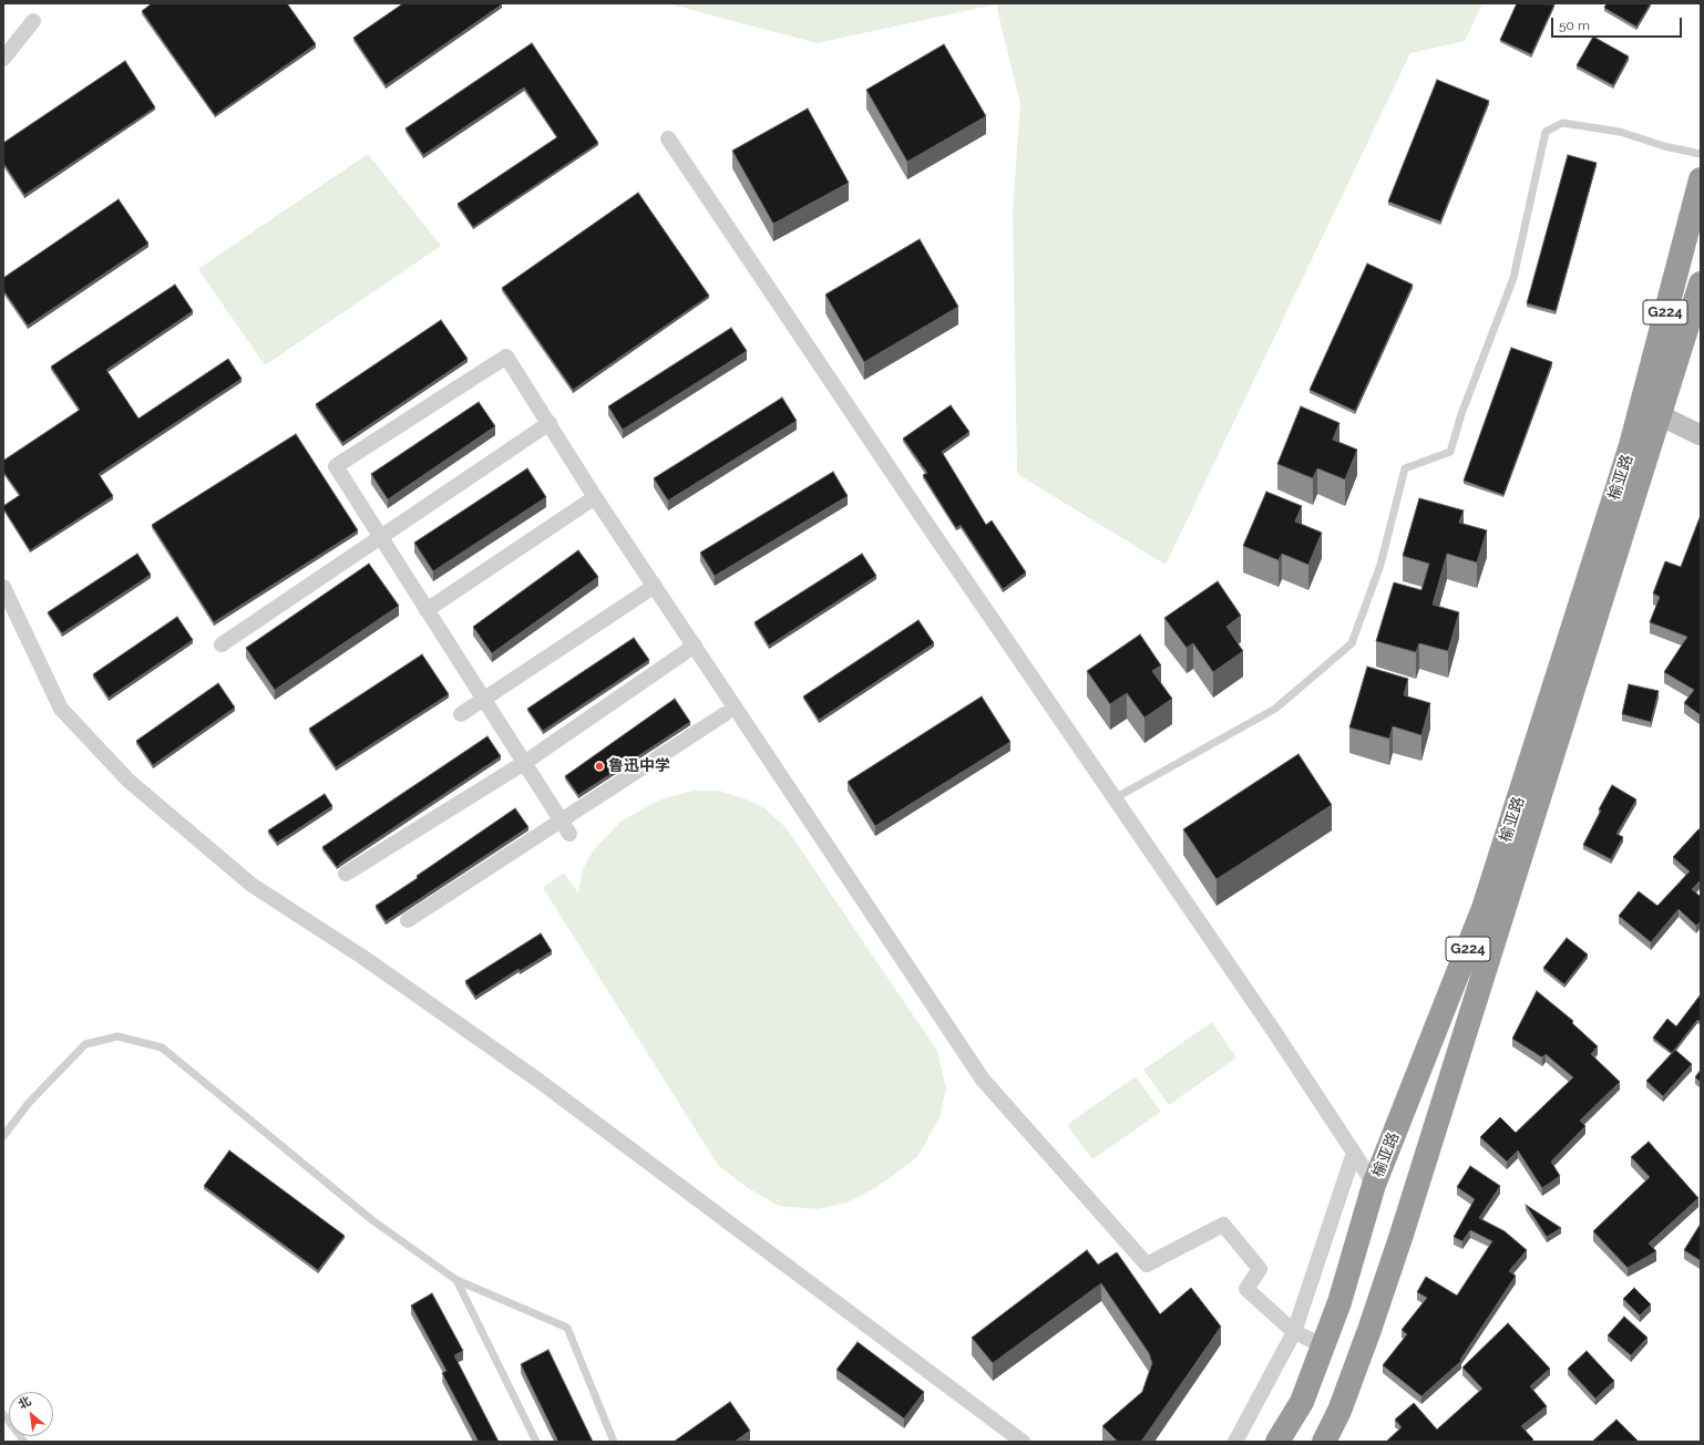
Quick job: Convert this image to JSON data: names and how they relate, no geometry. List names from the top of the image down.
{
  "streets": {
    "highway": ["G224", "榆亚路"]
  },
  "places": ["鲁迅中学"],
  "scale_bar": "50 m",
  "north": "top left"
}
